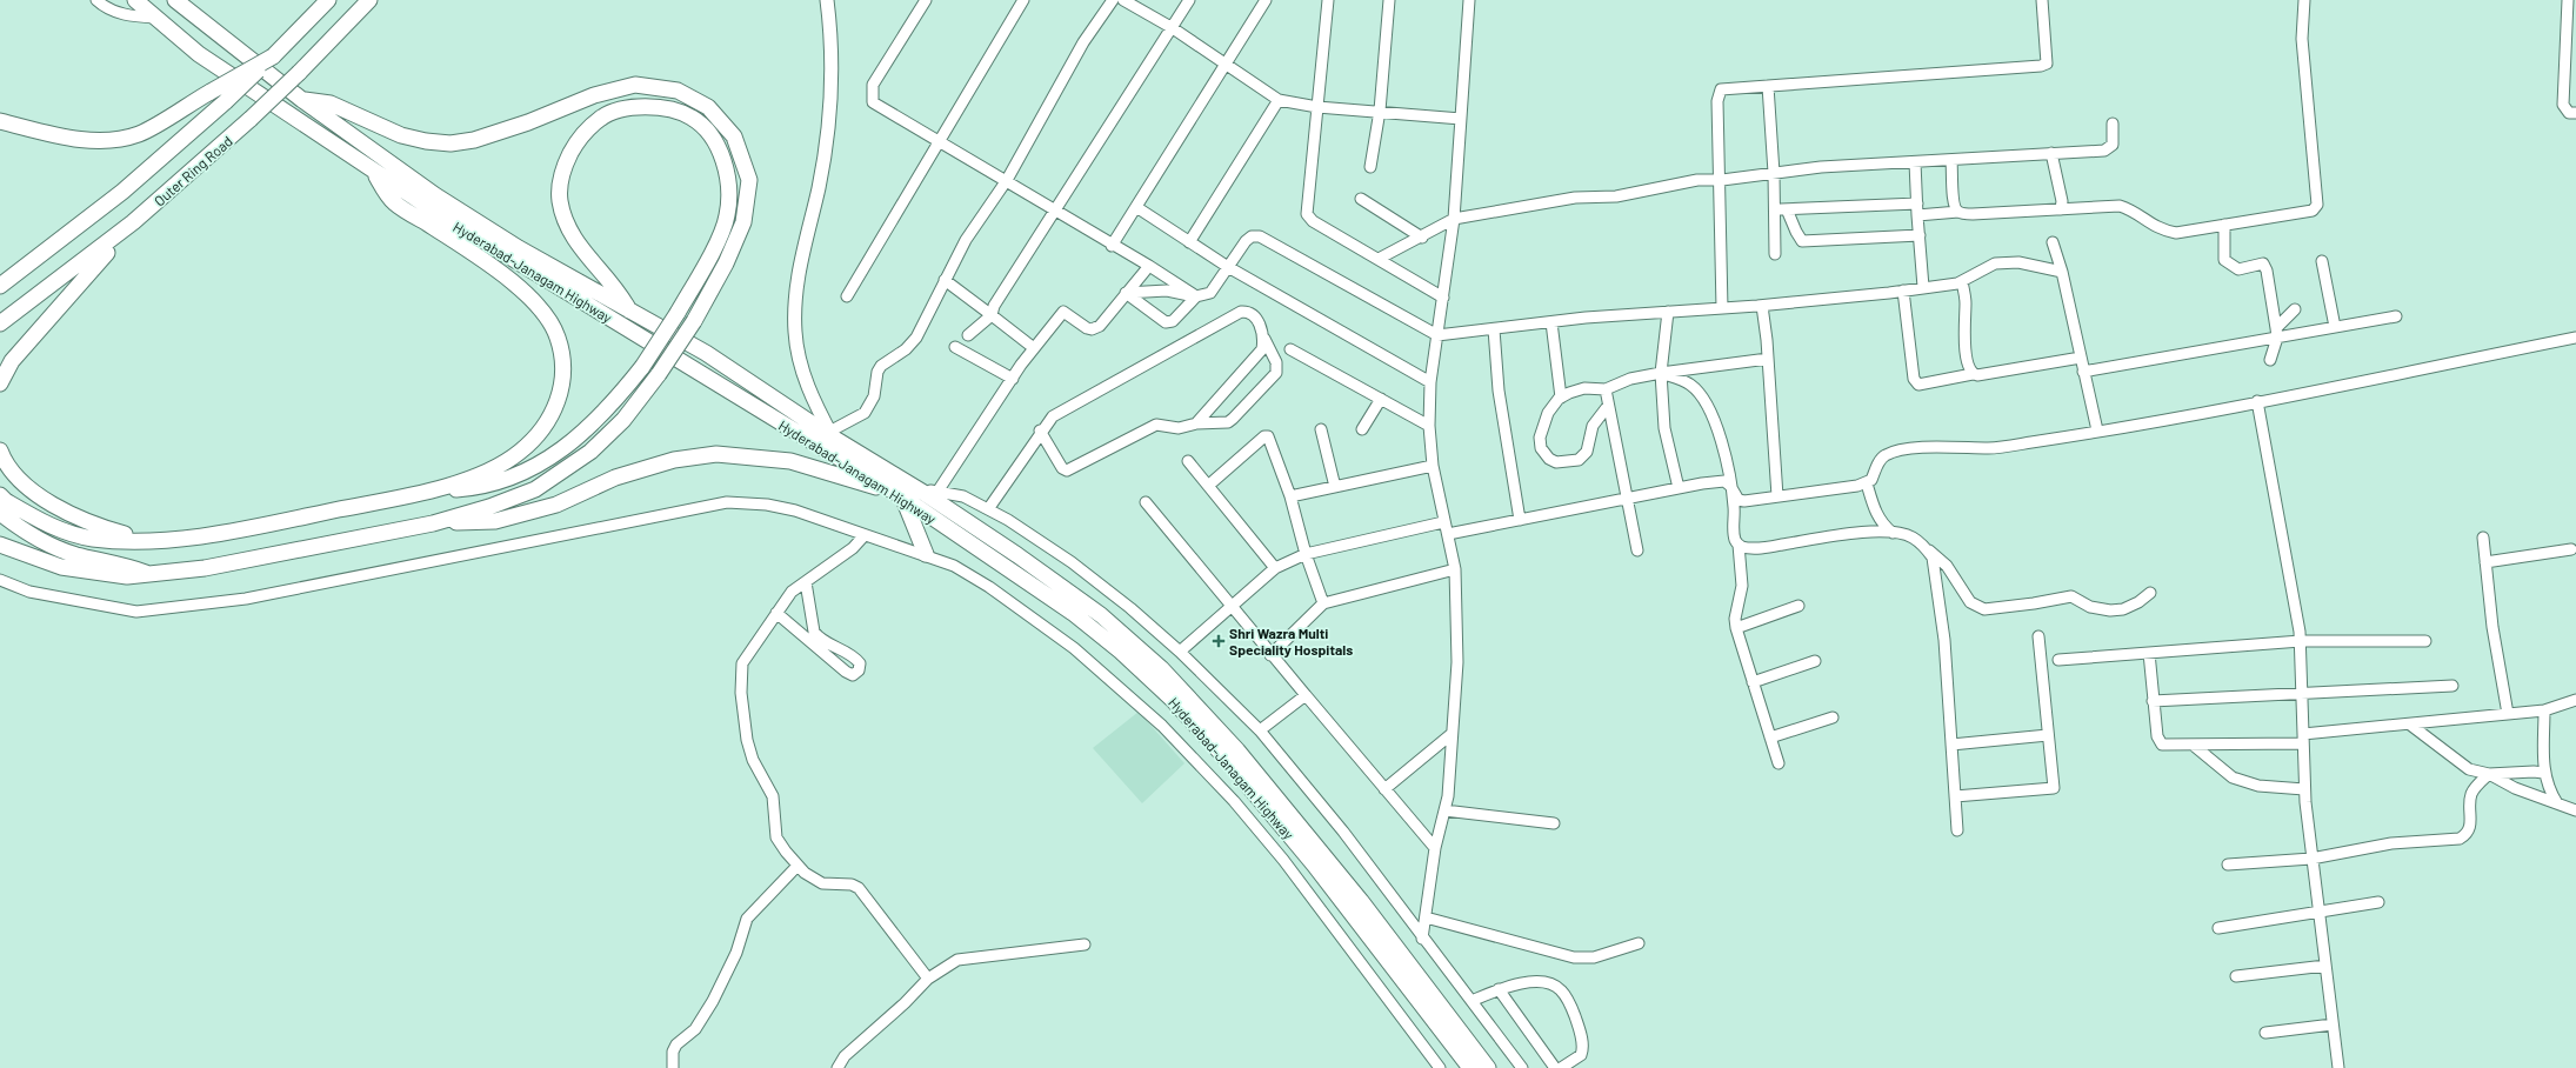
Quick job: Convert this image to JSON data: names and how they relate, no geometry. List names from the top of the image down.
{
  "streets": {
    "highway": ["Outer Ring Road", "Hyderabad-Janagam Highway"]
  },
  "places": {
    "health": ["Shri Wazra Multi Speciality Hospitals"]
  }
}
